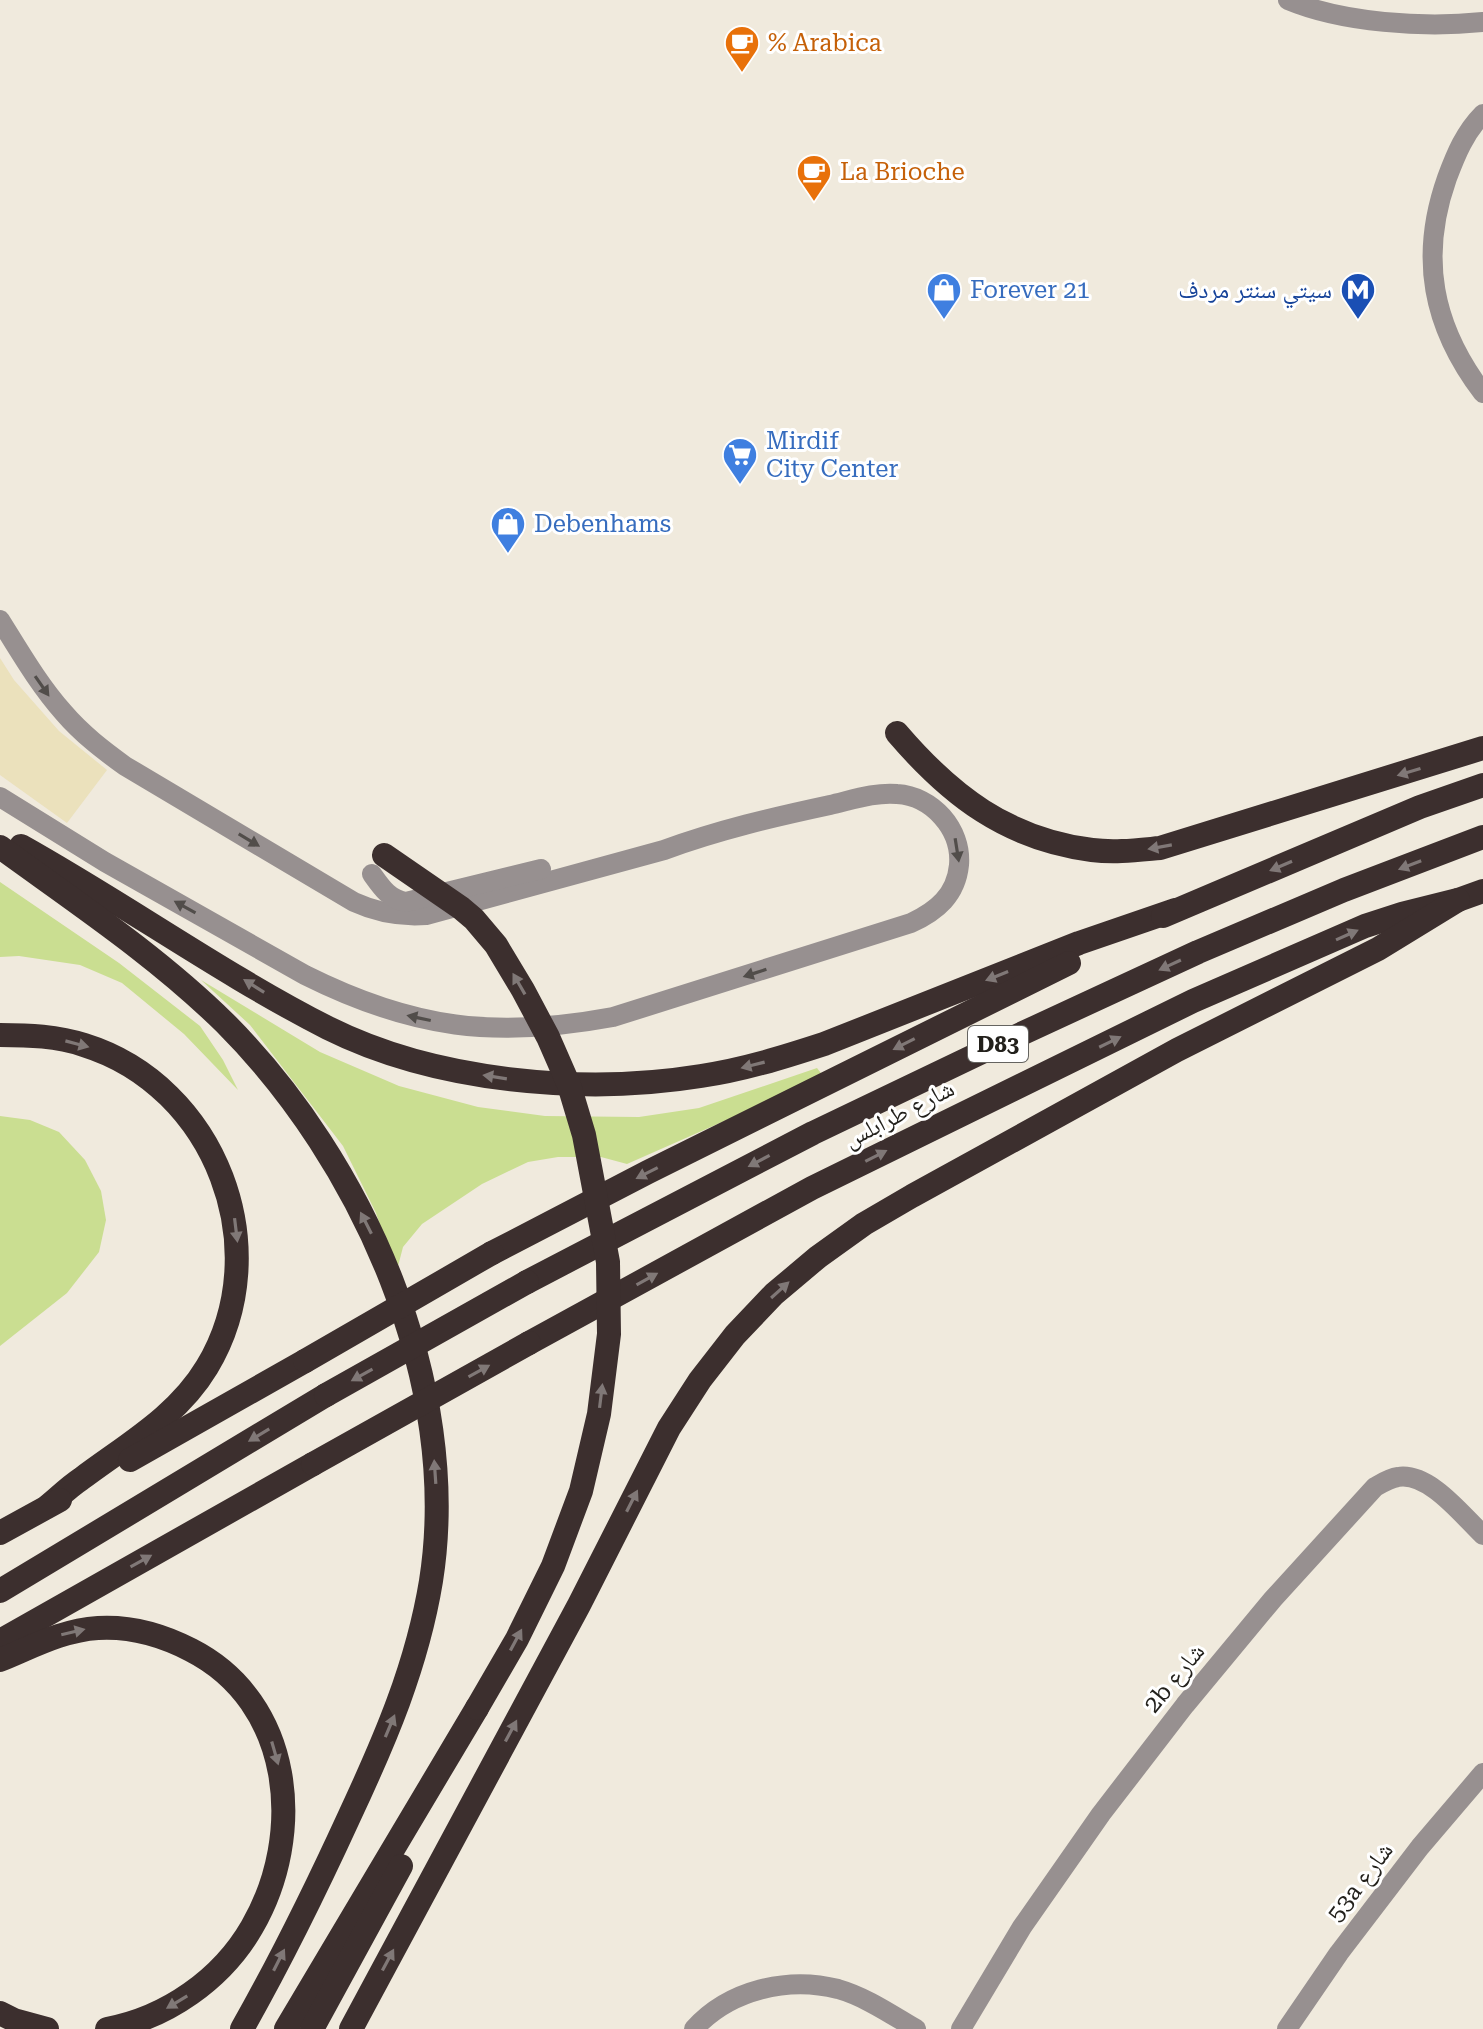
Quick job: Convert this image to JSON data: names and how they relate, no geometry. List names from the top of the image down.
{
  "streets": {
    "highway": ["D83", "شارع طرابلس"],
    "street": ["2b شارع", "53a شارع"]
  },
  "places": {
    "cafe": ["% Arabica", "La Brioche"],
    "shop": ["Forever 21", "Debenhams"],
    "metro station": ["سيتي سنتر مردف"],
    "supermarket": ["Mirdif City Center"]
  }
}
